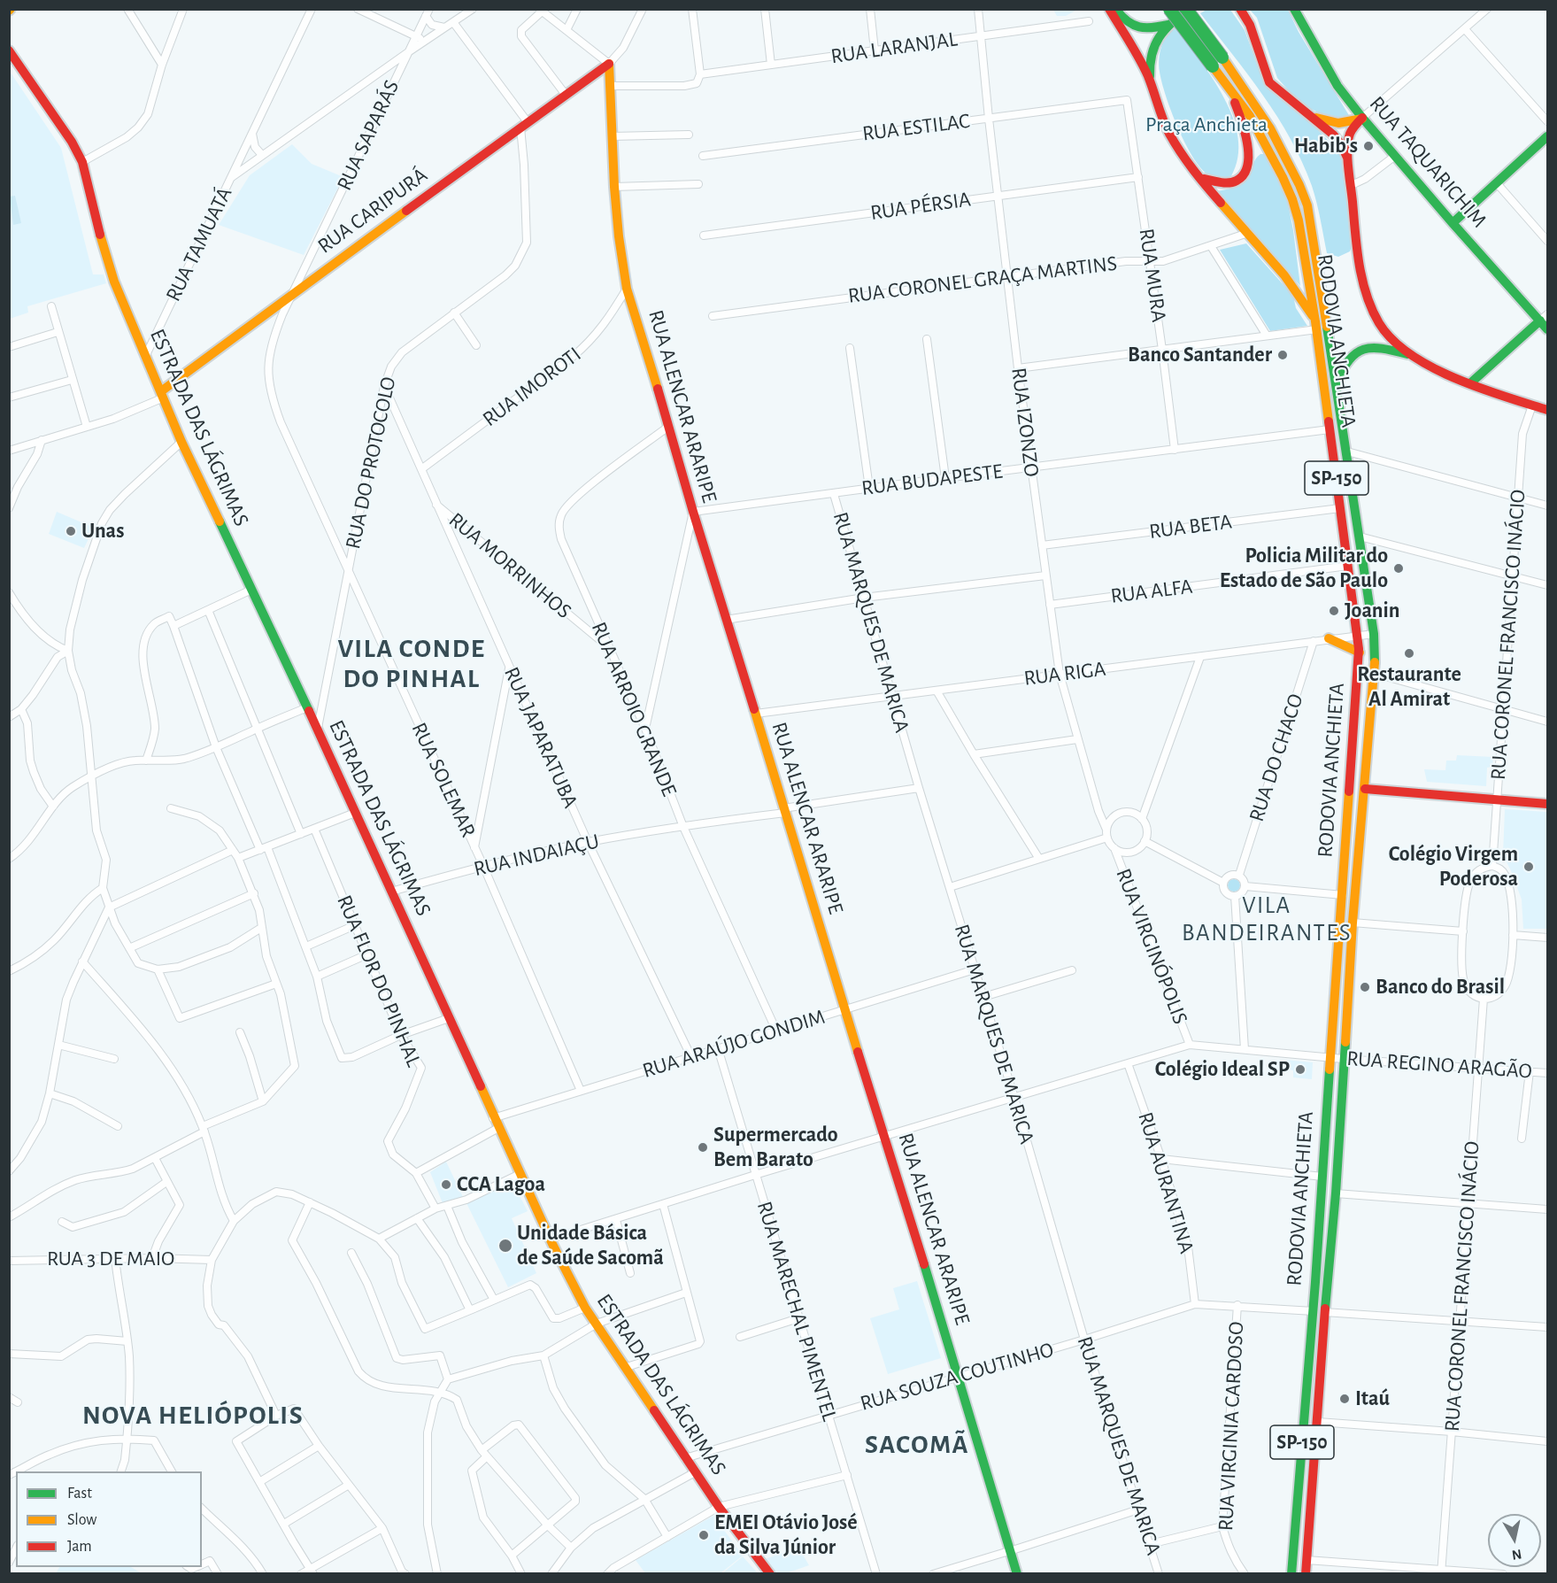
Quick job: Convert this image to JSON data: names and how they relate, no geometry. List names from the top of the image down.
{
  "streets": {
    "main road": [
      "RUA TAQUARICHIM",
      "RUA CARIPURÁ",
      "RODOVIA ANCHIETA",
      "RUA ALENCAR ARARIPE",
      "ESTRADA DAS LÁGRIMAS",
      "SP-150"
    ],
    "street": [
      "RUA LARANJAL",
      "RUA ESTILAC",
      "RUA SAPARÁS",
      "RUA PÉRSIA",
      "RUA TAMUATÁ",
      "RUA MURA",
      "RUA CORONEL GRAÇA MARTINS",
      "RUA IMOROTI",
      "RUA IZONZO",
      "RUA DO PROTOCOLO",
      "RUA BUDAPESTE",
      "RUA BETA",
      "RUA MORRINHOS",
      "RUA ALFA",
      "RUA MARQUES DE MARICA",
      "RUA CORONEL FRANCISCO INÁCIO",
      "RUA RIGA",
      "RUA ARROIO GRANDE",
      "RUA JAPARATUBA",
      "RUA DO CHACO",
      "RUA SOLEMAR",
      "RUA INDAIAÇU",
      "RUA VIRGINÓPOLIS",
      "RUA FLOR DO PINHAL",
      "RUA ARAÚJO GONDIM",
      "RUA REGINO ARAGÃO",
      "RUA AURANTINA",
      "RUA 3 DE MAIO",
      "RUA MARECHAL PIMENTEL",
      "RUA SOUZA COUTINHO",
      "RUA VIRGINIA CARDOSO"
    ]
  },
  "crossings": [
    ["RUA LARANJAL", "RUA IZONZO"],
    ["RUA ESTILAC", "RUA MURA"],
    ["RUA ESTILAC", "RUA IZONZO"],
    ["RUA SAPARÁS", "RUA CARIPURÁ"],
    ["RUA SAPARÁS", "RUA SOLEMAR"],
    ["RUA PÉRSIA", "RUA MURA"],
    ["RUA PÉRSIA", "RUA IZONZO"],
    ["RUA CARIPURÁ", "RUA ALENCAR ARARIPE"],
    ["RUA CARIPURÁ", "ESTRADA DAS LÁGRIMAS"],
    ["RUA CARIPURÁ", "RUA DO PROTOCOLO"],
    ["RUA CARIPURÁ", "RUA SOLEMAR"],
    ["RUA TAMUATÁ", "ESTRADA DAS LÁGRIMAS"],
    ["RUA MURA", "RUA CORONEL GRAÇA MARTINS"],
    ["RUA MURA", "RUA BUDAPESTE"],
    ["RUA CORONEL GRAÇA MARTINS", "RUA IZONZO"],
    ["RODOVIA ANCHIETA", "RUA BUDAPESTE"],
    ["RODOVIA ANCHIETA", "RUA BETA"],
    ["RODOVIA ANCHIETA", "RUA ALFA"],
    ["RODOVIA ANCHIETA", "RUA RIGA"],
    ["RODOVIA ANCHIETA", "RUA REGINO ARAGÃO"],
    ["RODOVIA ANCHIETA", "RUA SOUZA COUTINHO"],
    ["RUA IMOROTI", "RUA ALENCAR ARARIPE"],
    ["RUA IMOROTI", "RUA JAPARATUBA"],
    ["RUA ALENCAR ARARIPE", "RUA BUDAPESTE"],
    ["RUA ALENCAR ARARIPE", "RUA RIGA"],
    ["RUA ALENCAR ARARIPE", "RUA ARROIO GRANDE"],
    ["RUA ALENCAR ARARIPE", "RUA INDAIAÇU"],
    ["RUA ALENCAR ARARIPE", "RUA ARAÚJO GONDIM"],
    ["RUA ALENCAR ARARIPE", "RUA SOUZA COUTINHO"],
    ["RUA IZONZO", "RUA BUDAPESTE"],
    ["RUA IZONZO", "RUA BETA"],
    ["RUA IZONZO", "RUA ALFA"],
    ["RUA IZONZO", "RUA RIGA"],
    ["RUA IZONZO", "RUA VIRGINÓPOLIS"],
    ["ESTRADA DAS LÁGRIMAS", "RUA DO PROTOCOLO"],
    ["ESTRADA DAS LÁGRIMAS", "RUA INDAIAÇU"],
    ["ESTRADA DAS LÁGRIMAS", "RUA ARAÚJO GONDIM"],
    ["ESTRADA DAS LÁGRIMAS", "RUA SOUZA COUTINHO"],
    ["RUA DO PROTOCOLO", "RUA JAPARATUBA"],
    ["RUA DO PROTOCOLO", "RUA SOLEMAR"],
    ["RUA BUDAPESTE", "RUA MARQUES DE MARICA"],
    ["RUA MORRINHOS", "RUA ARROIO GRANDE"],
    ["RUA MORRINHOS", "RUA JAPARATUBA"],
    ["RUA MARQUES DE MARICA", "RUA RIGA"],
    ["RUA MARQUES DE MARICA", "RUA INDAIAÇU"],
    ["RUA MARQUES DE MARICA", "RUA ARAÚJO GONDIM"],
    ["RUA MARQUES DE MARICA", "RUA SOUZA COUTINHO"],
    ["RUA CORONEL FRANCISCO INÁCIO", "RUA REGINO ARAGÃO"],
    ["RUA CORONEL FRANCISCO INÁCIO", "RUA SOUZA COUTINHO"],
    ["RUA RIGA", "RUA DO CHACO"],
    ["RUA ARROIO GRANDE", "RUA INDAIAÇU"],
    ["RUA ARROIO GRANDE", "RUA ARAÚJO GONDIM"],
    ["RUA JAPARATUBA", "RUA INDAIAÇU"],
    ["RUA JAPARATUBA", "RUA ARAÚJO GONDIM"],
    ["RUA SOLEMAR", "RUA INDAIAÇU"],
    ["RUA SOLEMAR", "RUA ARAÚJO GONDIM"],
    ["RUA VIRGINÓPOLIS", "RUA REGINO ARAGÃO"],
    ["RUA FLOR DO PINHAL", "RUA ARAÚJO GONDIM"],
    ["RUA ARAÚJO GONDIM", "RUA MARECHAL PIMENTEL"],
    ["RUA AURANTINA", "RUA SOUZA COUTINHO"],
    ["RUA MARECHAL PIMENTEL", "RUA SOUZA COUTINHO"],
    ["RUA SOUZA COUTINHO", "RUA VIRGINIA CARDOSO"]
  ],
  "districts": [
    "VILA CONDE DO PINHAL",
    "VILA BANDEIRANTES",
    "NOVA HELIÓPOLIS",
    "SACOMÃ"
  ],
  "parks": ["Praça Anchieta"],
  "places": [
    "Habib's",
    "Banco Santander",
    "Unas",
    "Policia Militar do Estado de São Paulo",
    "Joanin",
    "Restaurante Al Amirat",
    "Colégio Virgem Poderosa",
    "Banco do Brasil",
    "Colégio Ideal SP",
    "Supermercado Bem Barato",
    "CCA Lagoa",
    "Unidade Básica de Saúde Sacomã",
    "Itaú",
    "EMEI Otávio José da Silva Júnior"
  ],
  "legend": ["Fast", "Slow", "Jam"],
  "north": "bottom"
}
